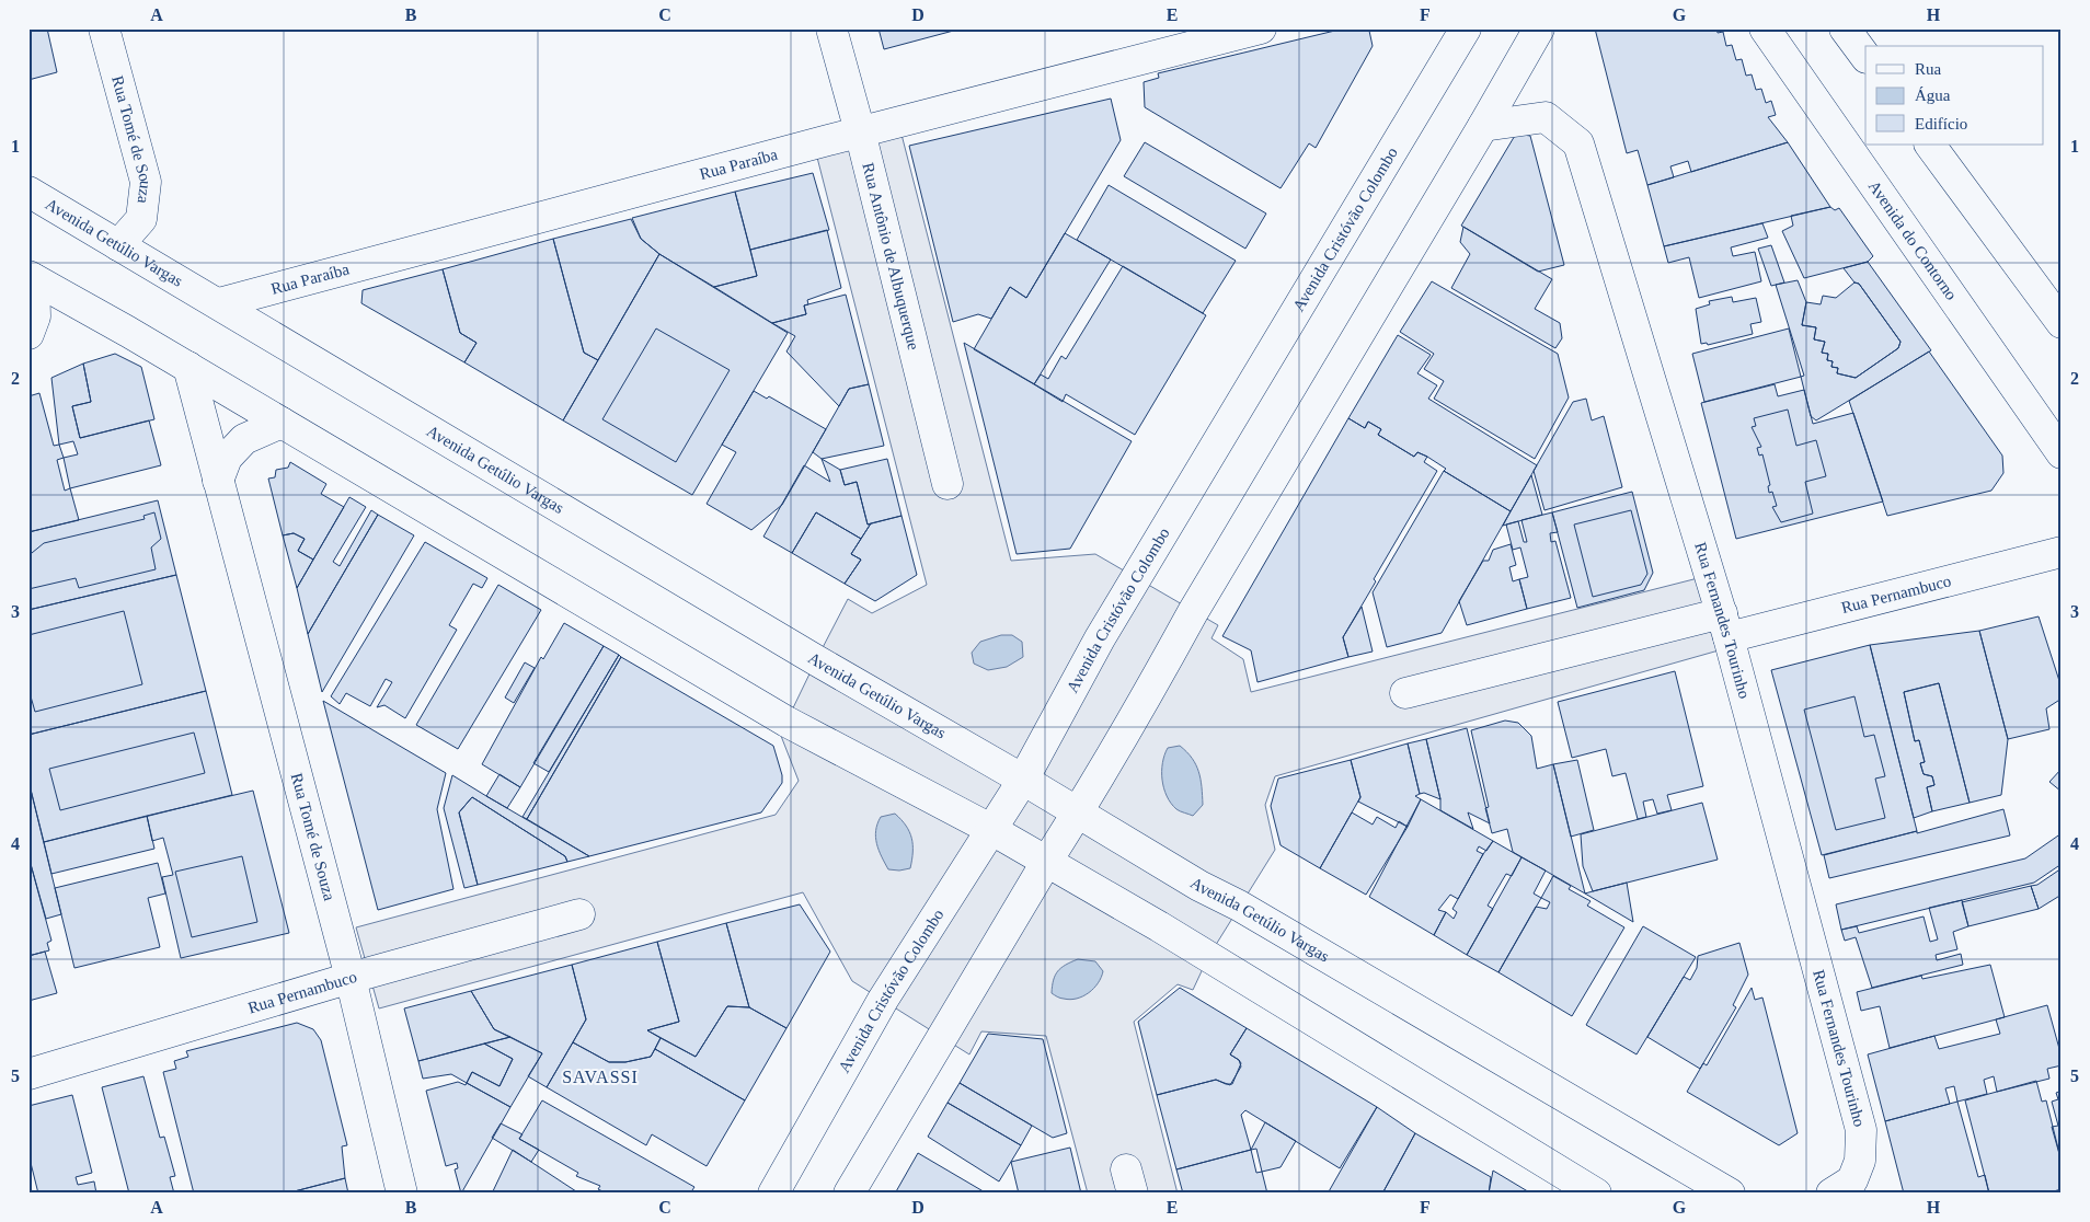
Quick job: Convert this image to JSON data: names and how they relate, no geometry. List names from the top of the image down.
{
  "streets": {
    "main road": [
      "Rua Tomé de Souza",
      "Rua Paraíba",
      "Avenida Cristóvão Colombo",
      "Avenida do Contorno",
      "Avenida Getúlio Vargas",
      "Rua Antônio de Albuquerque",
      "Rua Pernambuco",
      "Rua Fernandes Tourinho"
    ]
  },
  "crossings": [
    ["Rua Tomé de Souza", "Avenida Getúlio Vargas"],
    ["Rua Tomé de Souza", "Rua Pernambuco"],
    ["Rua Paraíba", "Avenida Getúlio Vargas"],
    ["Rua Paraíba", "Rua Antônio de Albuquerque"],
    ["Avenida Cristóvão Colombo", "Avenida Getúlio Vargas"],
    ["Rua Pernambuco", "Rua Fernandes Tourinho"]
  ],
  "districts": ["SAVASSI"],
  "legend": ["Rua", "Água", "Edifício"],
  "grid": {
    "columns": [
      "A",
      "B",
      "C",
      "D",
      "E",
      "F",
      "G",
      "H"
    ],
    "rows": [
      "1",
      "2",
      "3",
      "4",
      "5"
    ]
  }
}
